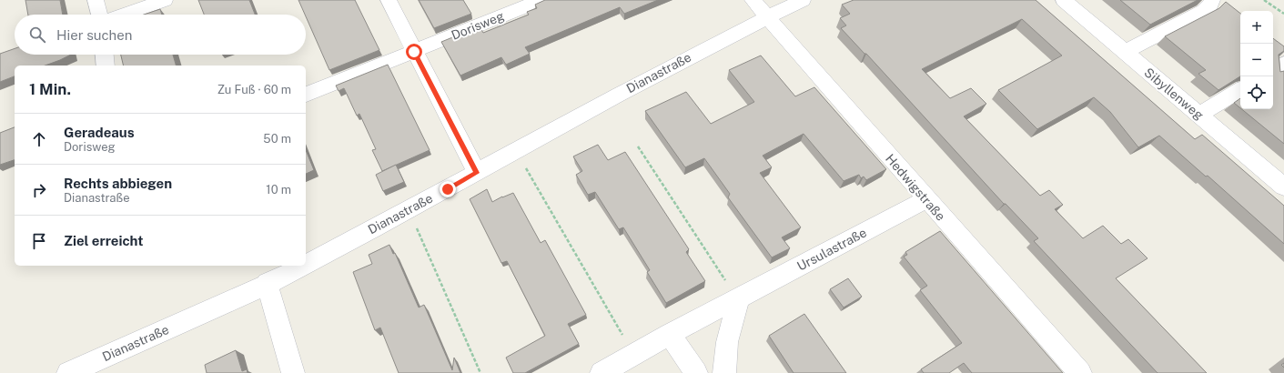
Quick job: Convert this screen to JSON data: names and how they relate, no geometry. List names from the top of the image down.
{
  "streets": {
    "street": [
      "Dorisweg",
      "Dianastraße",
      "Sibyllenweg",
      "Hedwigstraße",
      "Ursulastraße"
    ]
  },
  "crossings": [
    ["Dianastraße", "Hedwigstraße"],
    ["Hedwigstraße", "Ursulastraße"]
  ],
  "page": {
    "map_buttons": ["+", "−"],
    "search": "Hier suchen",
    "heading": ["1 Min.", "Zu Fuß · 60 m"],
    "list": [
      ["Geradeaus", "Dorisweg", "50 m"],
      ["Rechts abbiegen", "Dianastraße", "10 m"],
      "Ziel erreicht"
    ]
  }
}
